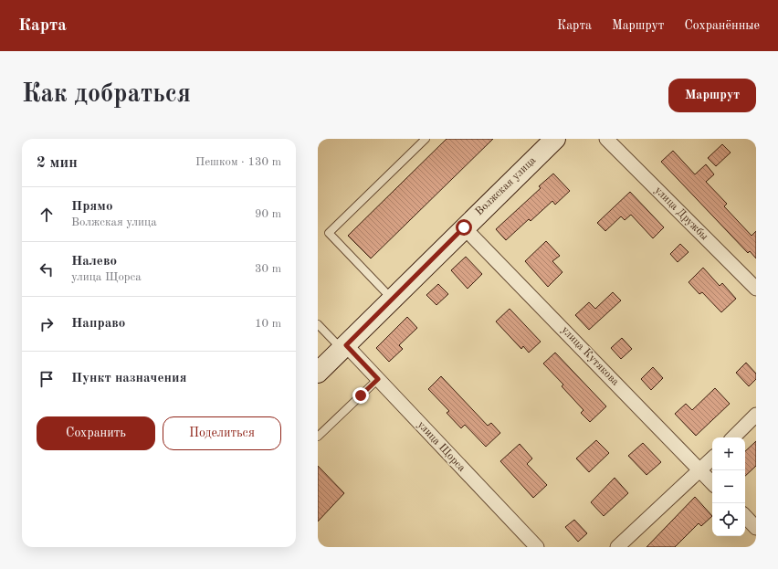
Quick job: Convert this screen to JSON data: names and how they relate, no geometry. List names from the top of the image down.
{
  "streets": {
    "street": [
      "Волжская улица",
      "улица Дружбы",
      "улица Кутякова",
      "улица Щорса"
    ]
  },
  "crossings": [
    ["Волжская улица", "улица Кутякова"],
    ["Волжская улица", "улица Щорса"]
  ],
  "page": {
    "header": "Карта",
    "nav": ["Карта", "Маршрут", "Сохранённые"],
    "buttons": [
      "Маршрут",
      ["Сохранить", "Поделиться"]
    ],
    "title": "Как добраться",
    "heading": ["2 мин", "Пешком · 130 m"],
    "list": [
      ["Прямо", "Волжская улица", "90 m"],
      ["Налево", "улица Щорса", "30 m"],
      ["Направо", "10 m"],
      "Пункт назначения"
    ],
    "map_buttons": ["+", "−"]
  }
}
